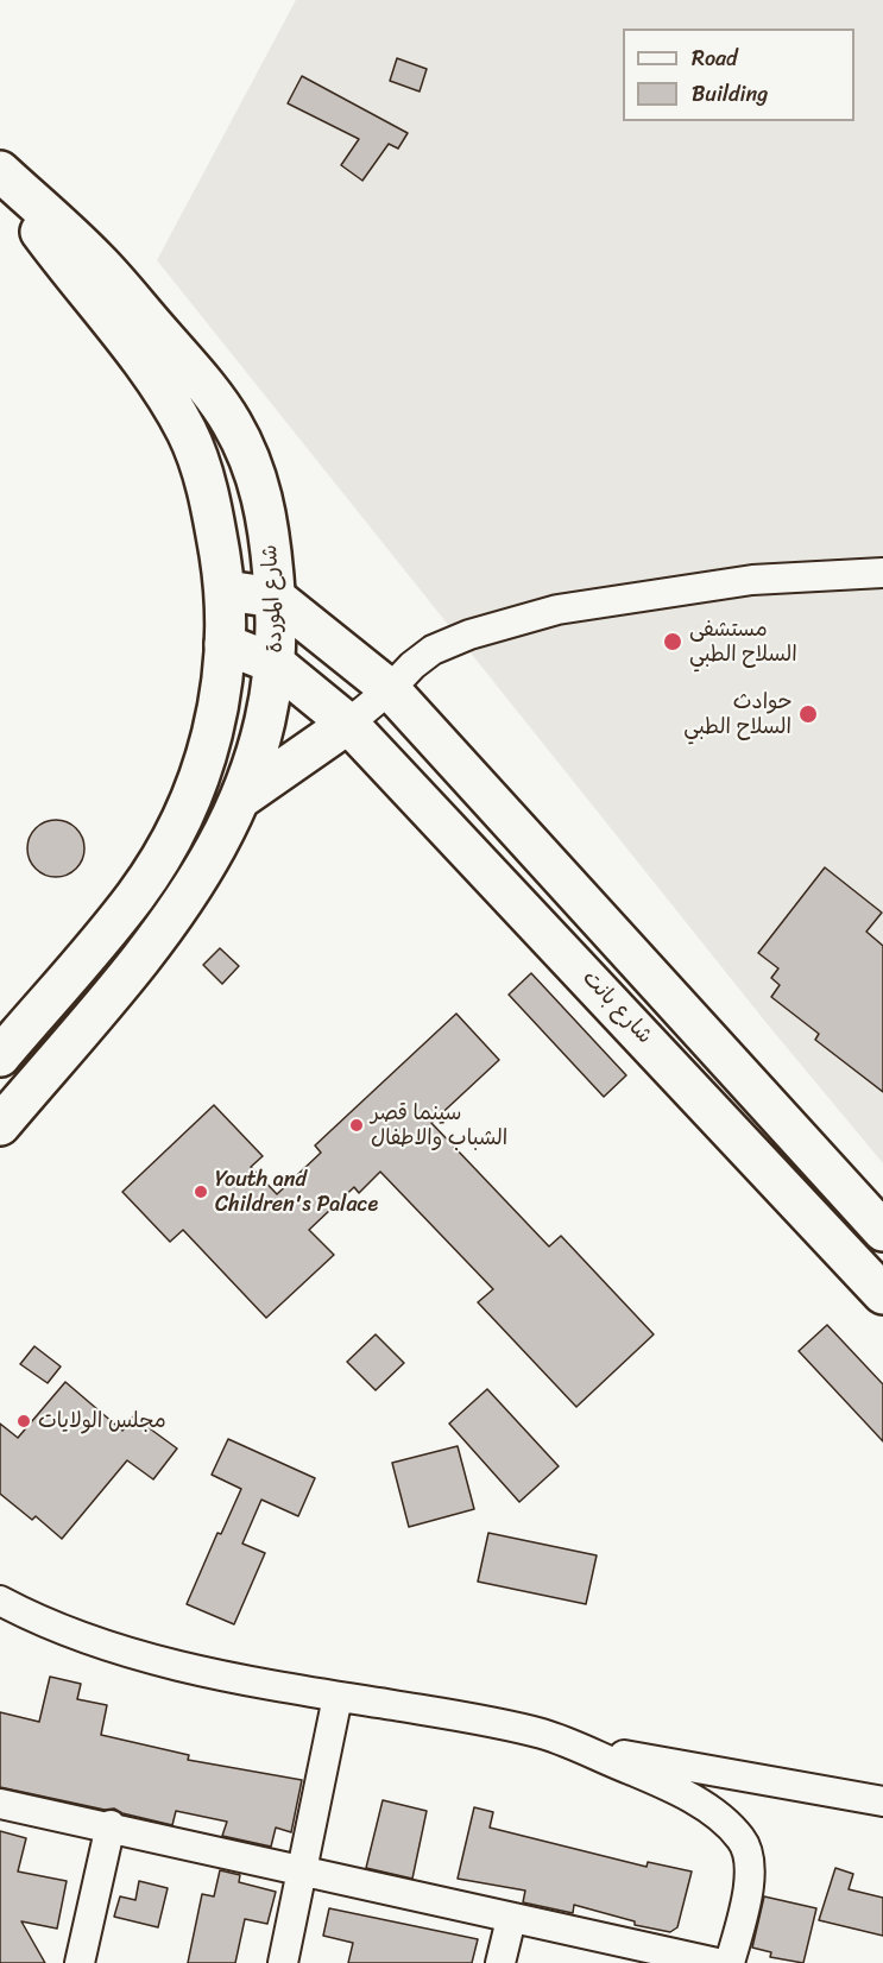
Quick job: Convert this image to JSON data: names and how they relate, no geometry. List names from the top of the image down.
{
  "streets": {
    "main road": ["شارع الموردة", "شارع بانت"]
  },
  "crossings": [
    ["شارع الموردة", "شارع بانت"]
  ],
  "places": [
    "مستشفى السلاح الطبي",
    "حوادث السلاح الطبي",
    "سينما قصر الشباب والاطفال",
    "Youth and Children's Palace",
    "مجلس الولايات"
  ],
  "legend": ["Road", "Building"]
}
